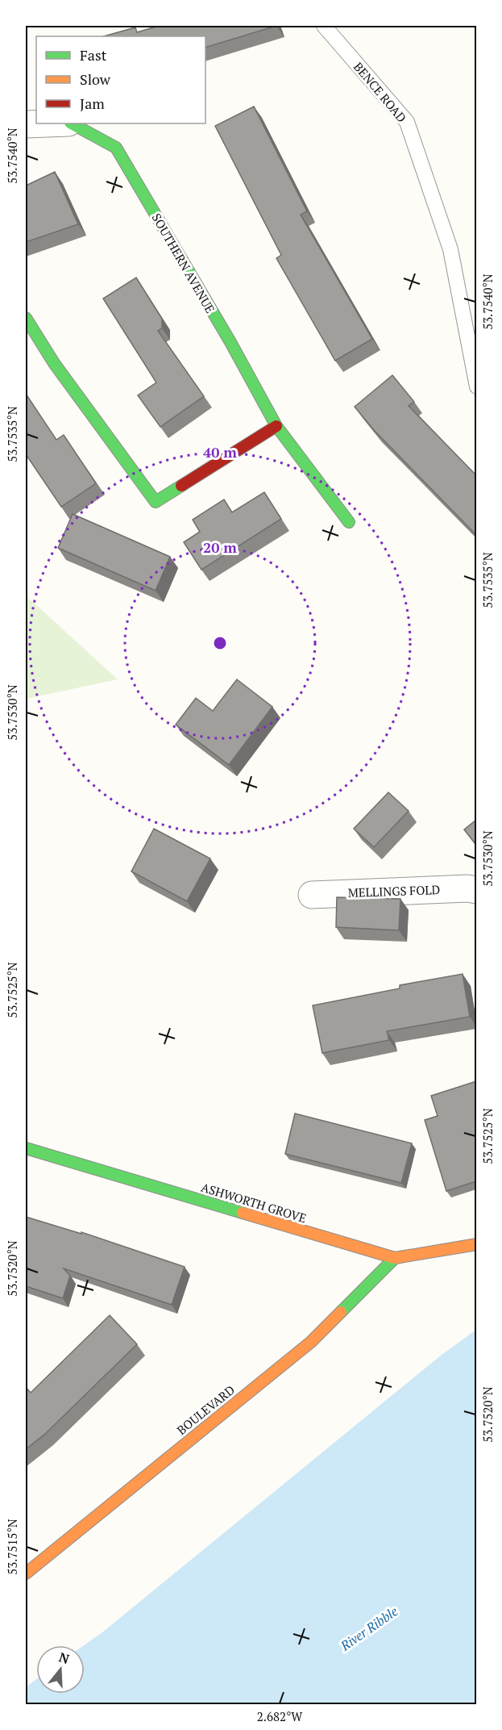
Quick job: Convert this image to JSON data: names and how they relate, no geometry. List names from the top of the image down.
{
  "streets": {
    "street": [
      "SOUTHERN AVENUE",
      "MELLINGS FOLD",
      "ASHWORTH GROVE",
      "BOULEVARD"
    ],
    "lane": ["BENCE ROAD"]
  },
  "crossings": [
    ["ASHWORTH GROVE", "BOULEVARD"]
  ],
  "water": ["River Ribble"],
  "legend": ["Fast", "Slow", "Jam"],
  "north": "top",
  "coordinates": [
    "53.7540°N",
    "53.7535°N",
    "53.7530°N",
    "53.7525°N",
    "53.7520°N",
    "53.7515°N",
    "2.682°W"
  ],
  "rings": ["40 m", "20 m"]
}
